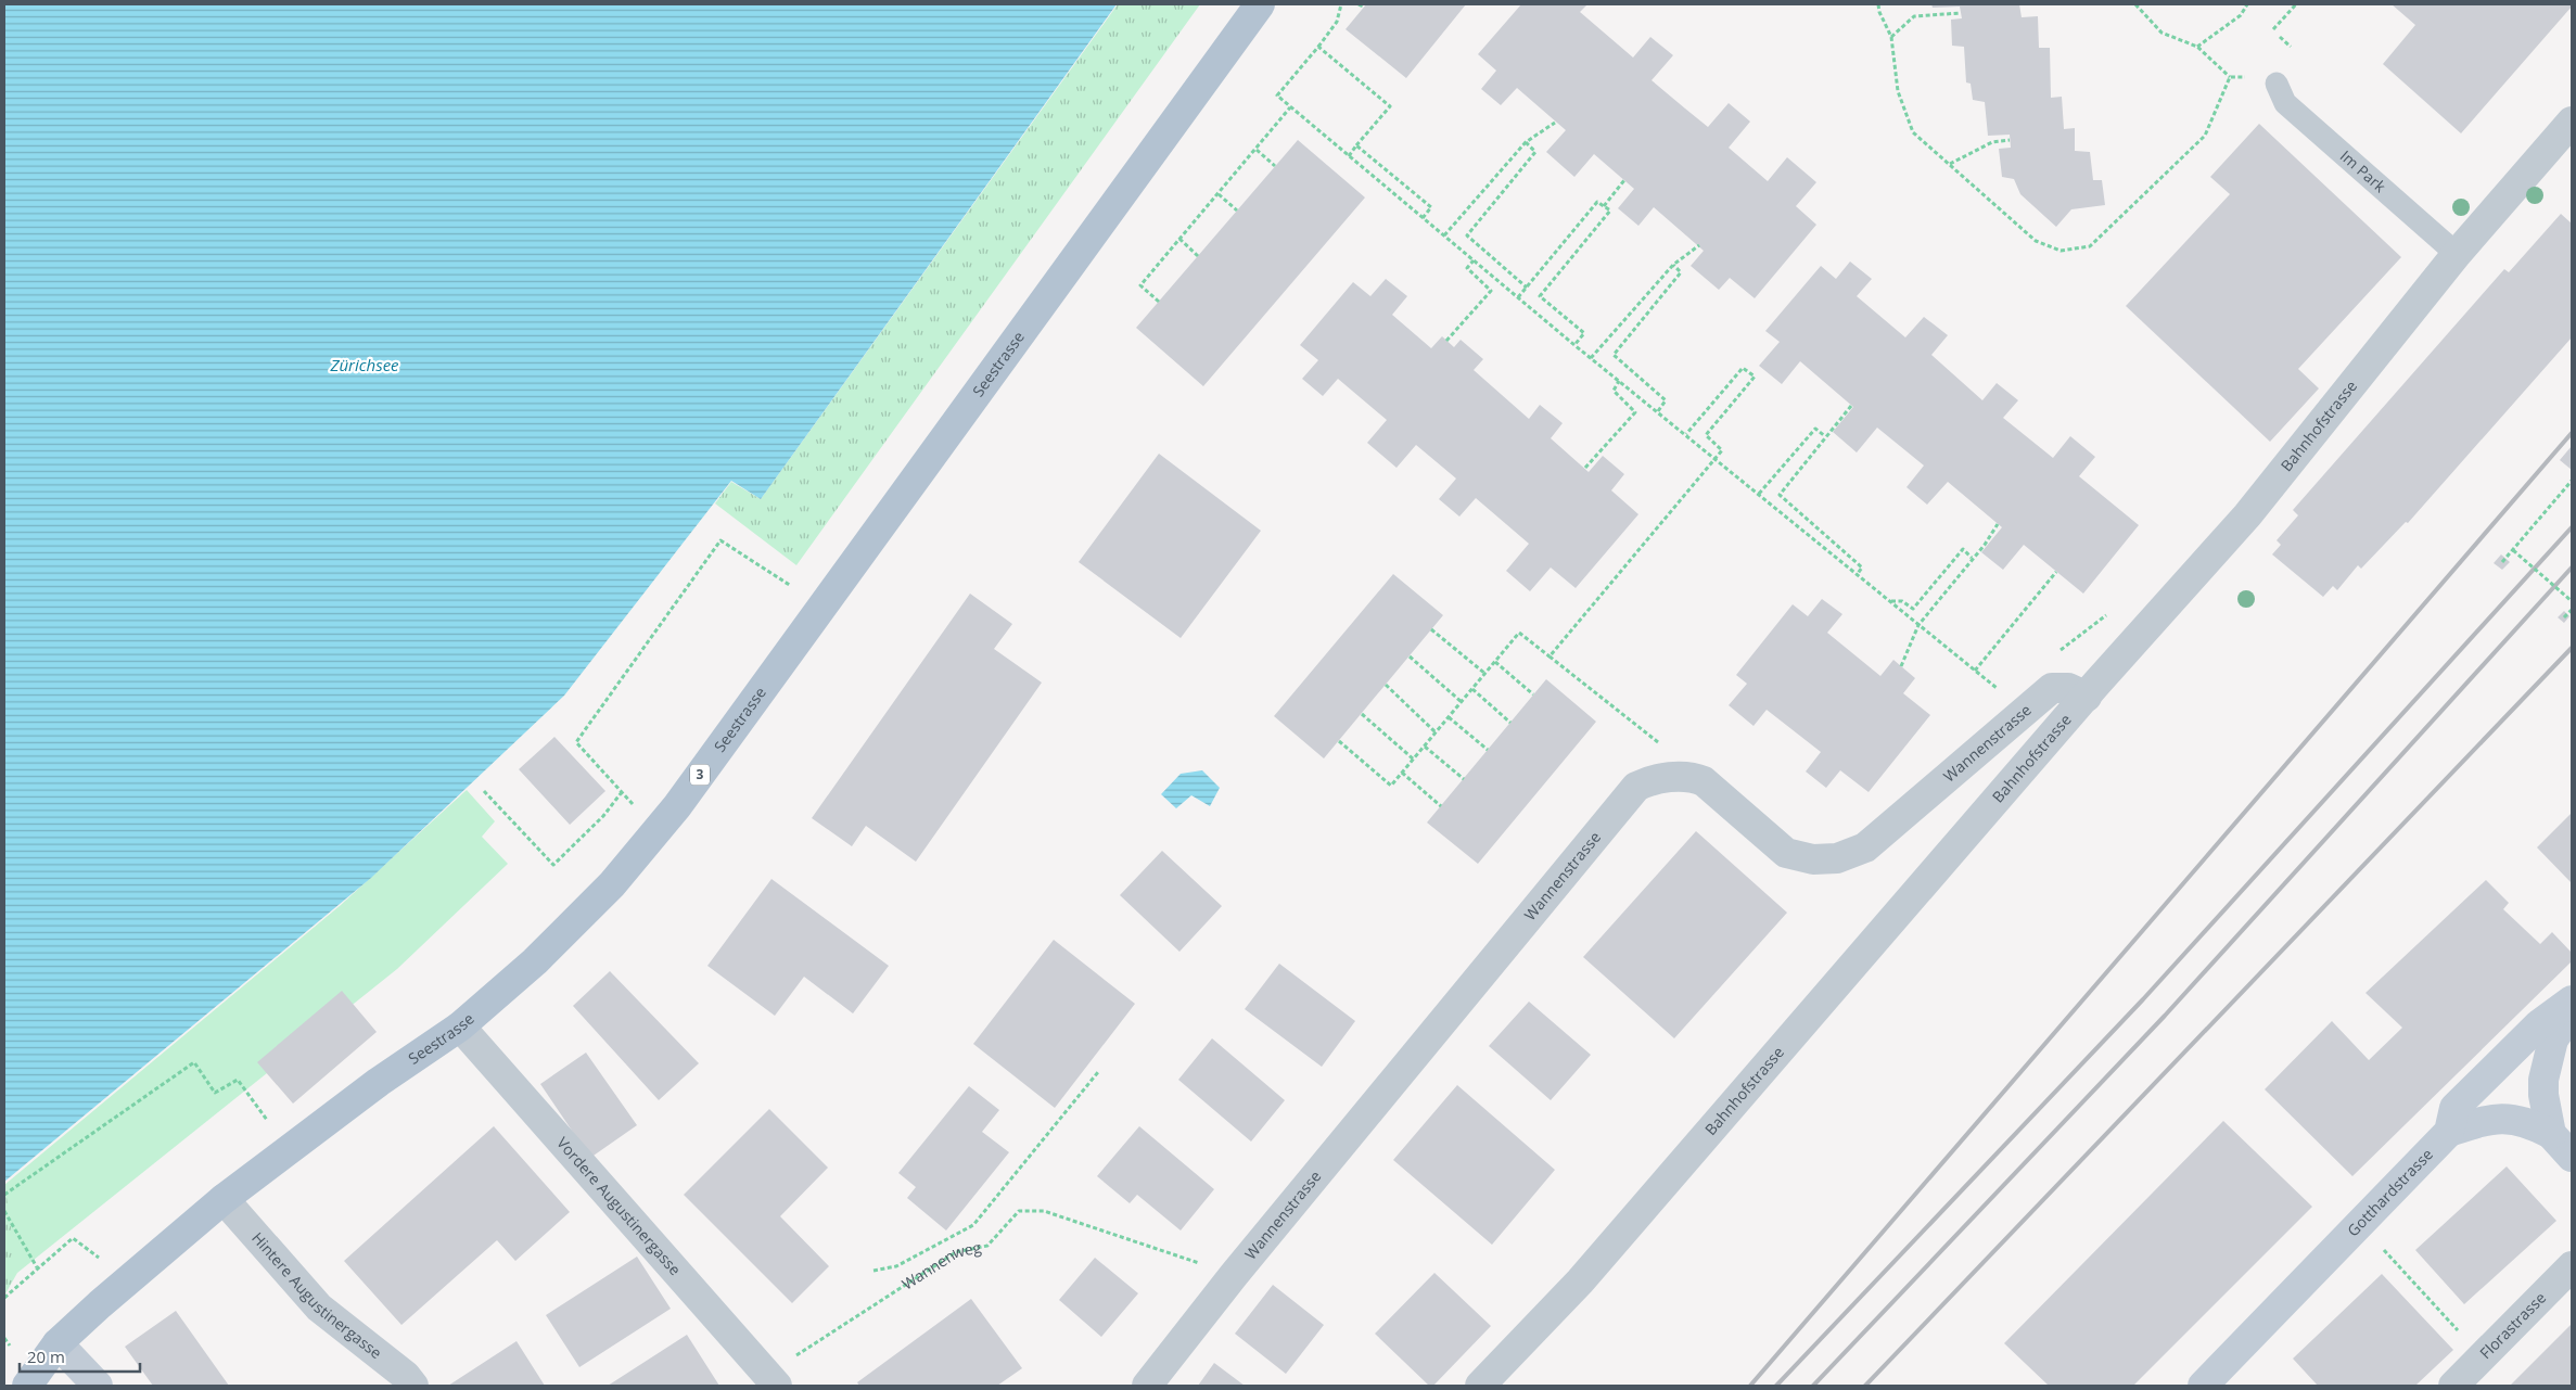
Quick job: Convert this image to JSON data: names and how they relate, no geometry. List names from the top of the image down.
{
  "streets": {
    "main road": ["Seestrasse", "3"],
    "street": [
      "Bahnhofstrasse",
      "Wannenstrasse",
      "Gotthardstrasse",
      "Vordere Augustinergasse",
      "Hintere Augustinergasse",
      "Florastrasse"
    ],
    "lane": ["Im Park"],
    "path": ["Wannenweg"]
  },
  "crossings": [
    ["Im Park", "Bahnhofstrasse"],
    ["Seestrasse", "Vordere Augustinergasse"],
    ["Seestrasse", "Hintere Augustinergasse"],
    ["Bahnhofstrasse", "Wannenstrasse"],
    ["Wannenstrasse", "Wannenweg"],
    ["Vordere Augustinergasse", "Wannenweg"]
  ],
  "water": ["Zürichsee"],
  "scale_bar": "20 m"
}
